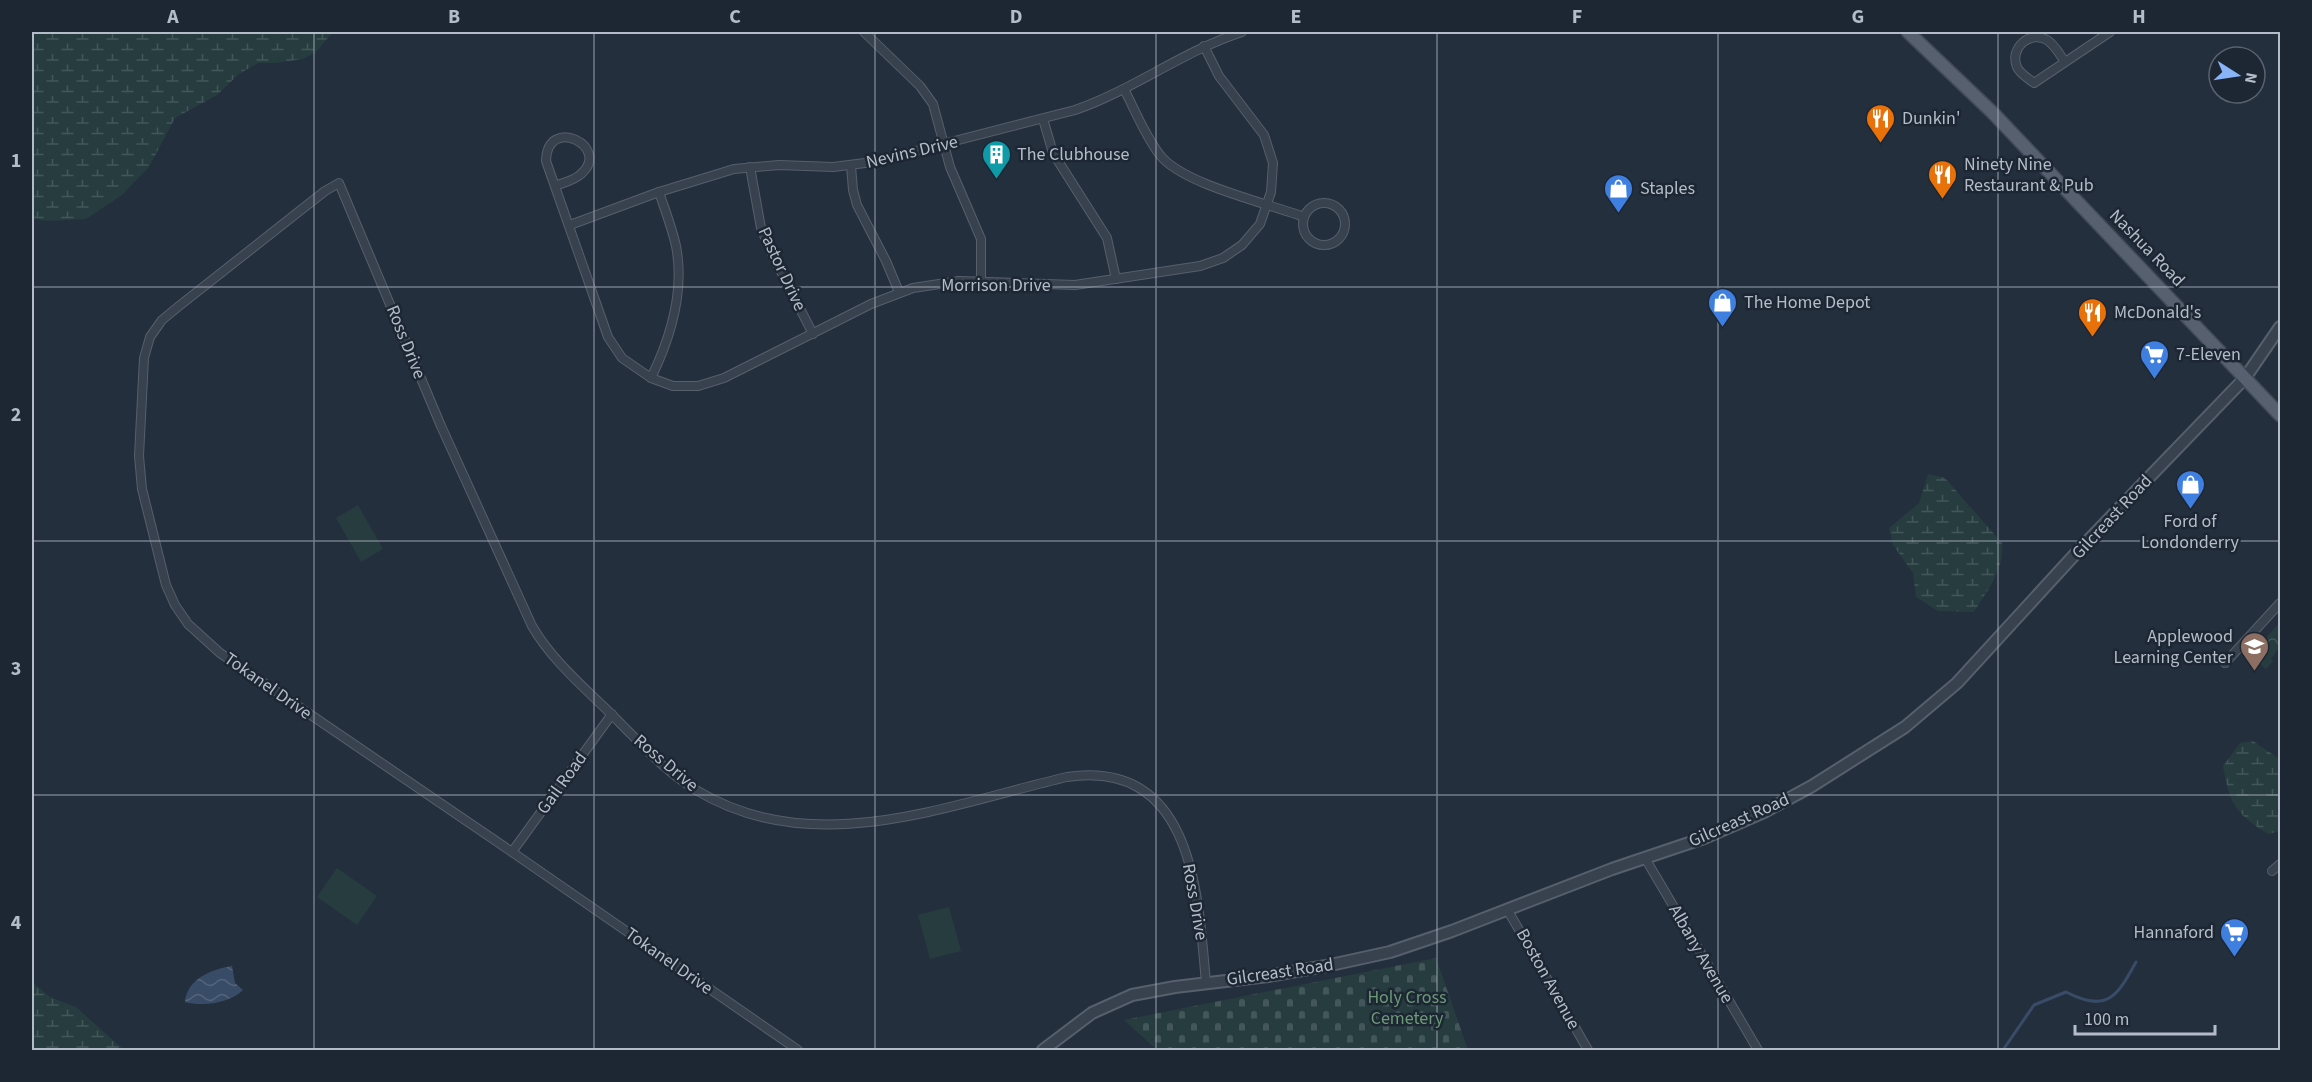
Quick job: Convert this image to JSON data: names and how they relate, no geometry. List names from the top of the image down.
{
  "streets": {
    "main road": ["Nashua Road"],
    "street": [
      "Nevins Drive",
      "Pastor Drive",
      "Morrison Drive",
      "Ross Drive",
      "Gilcreast Road",
      "Tokanel Drive",
      "Gail Road",
      "Albany Avenue",
      "Boston Avenue"
    ]
  },
  "crossings": [
    ["Nevins Drive", "Pastor Drive"],
    ["Nevins Drive", "Morrison Drive"],
    ["Nashua Road", "Gilcreast Road"],
    ["Pastor Drive", "Morrison Drive"],
    ["Ross Drive", "Gilcreast Road"],
    ["Ross Drive", "Tokanel Drive"],
    ["Ross Drive", "Gail Road"],
    ["Gilcreast Road", "Albany Avenue"],
    ["Gilcreast Road", "Boston Avenue"],
    ["Tokanel Drive", "Gail Road"]
  ],
  "parks": ["Holy Cross Cemetery"],
  "places": {
    "restaurant": ["Dunkin'", "Ninety Nine Restaurant & Pub", "McDonald's"],
    "building": ["The Clubhouse"],
    "shop": ["Staples", "The Home Depot", "Ford of Londonderry"],
    "supermarket": ["7-Eleven", "Hannaford"],
    "school or university": ["Applewood Learning Center"]
  },
  "scale_bar": "100 m",
  "north": "right",
  "grid": {
    "columns": [
      "A",
      "B",
      "C",
      "D",
      "E",
      "F",
      "G",
      "H"
    ],
    "rows": [
      "1",
      "2",
      "3",
      "4"
    ]
  }
}
